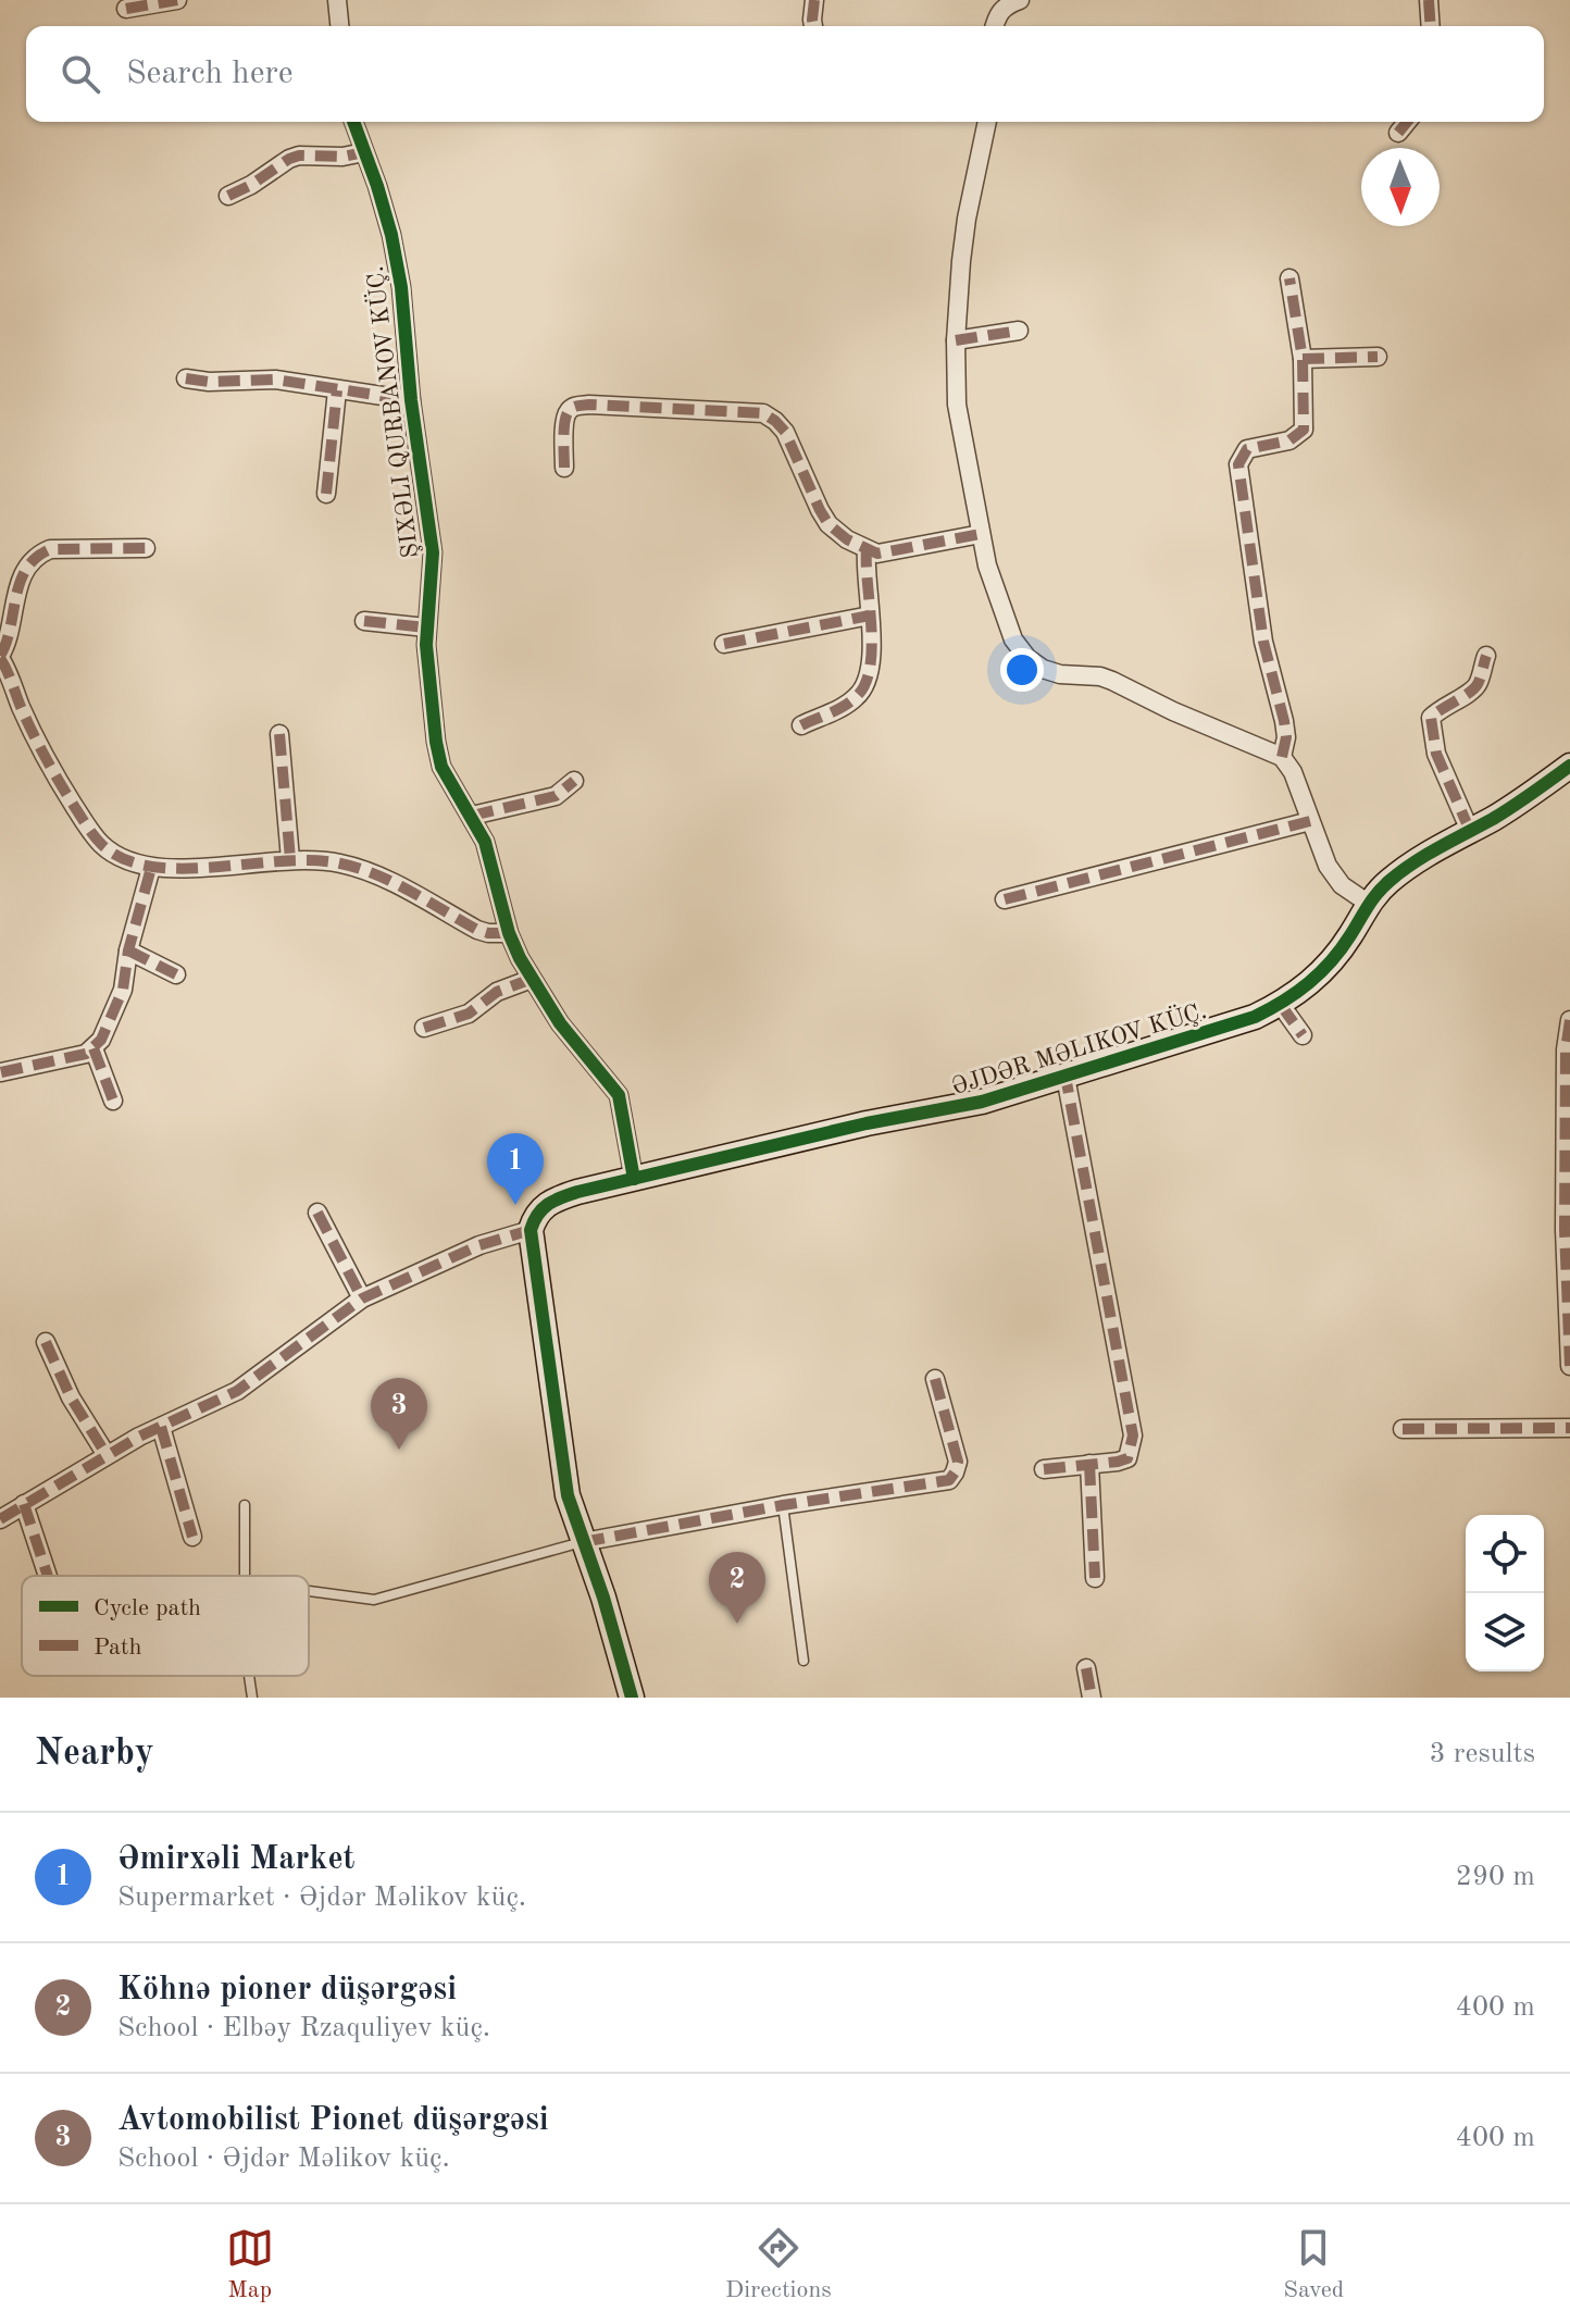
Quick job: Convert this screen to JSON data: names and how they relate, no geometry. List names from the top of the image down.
{
  "streets": {
    "street": ["ƏJDƏR MƏLIKOV KÜÇ."],
    "cycle path": ["ŞIXƏLI QURBANOV KÜÇ."]
  },
  "legend": ["Cycle path", "Path"],
  "north": "bottom",
  "page": {
    "search": "Search here",
    "pins": ["1", "3", "2"],
    "heading": ["Nearby", "3 results"],
    "list": [
      {
        "mark": "1",
        "name": "Əmirxəli Market",
        "note": "Supermarket · Əjdər Məlikov küç.",
        "value": "290 m"
      },
      {
        "mark": "2",
        "name": "Köhnə pioner düşərgəsi",
        "note": "School · Elbəy Rzaquliyev küç.",
        "value": "400 m"
      },
      {
        "mark": "3",
        "name": "Avtomobilist Pionet düşərgəsi",
        "note": "School · Əjdər Məlikov küç.",
        "value": "400 m"
      }
    ],
    "nav": ["Map", "Directions", "Saved"]
  }
}
